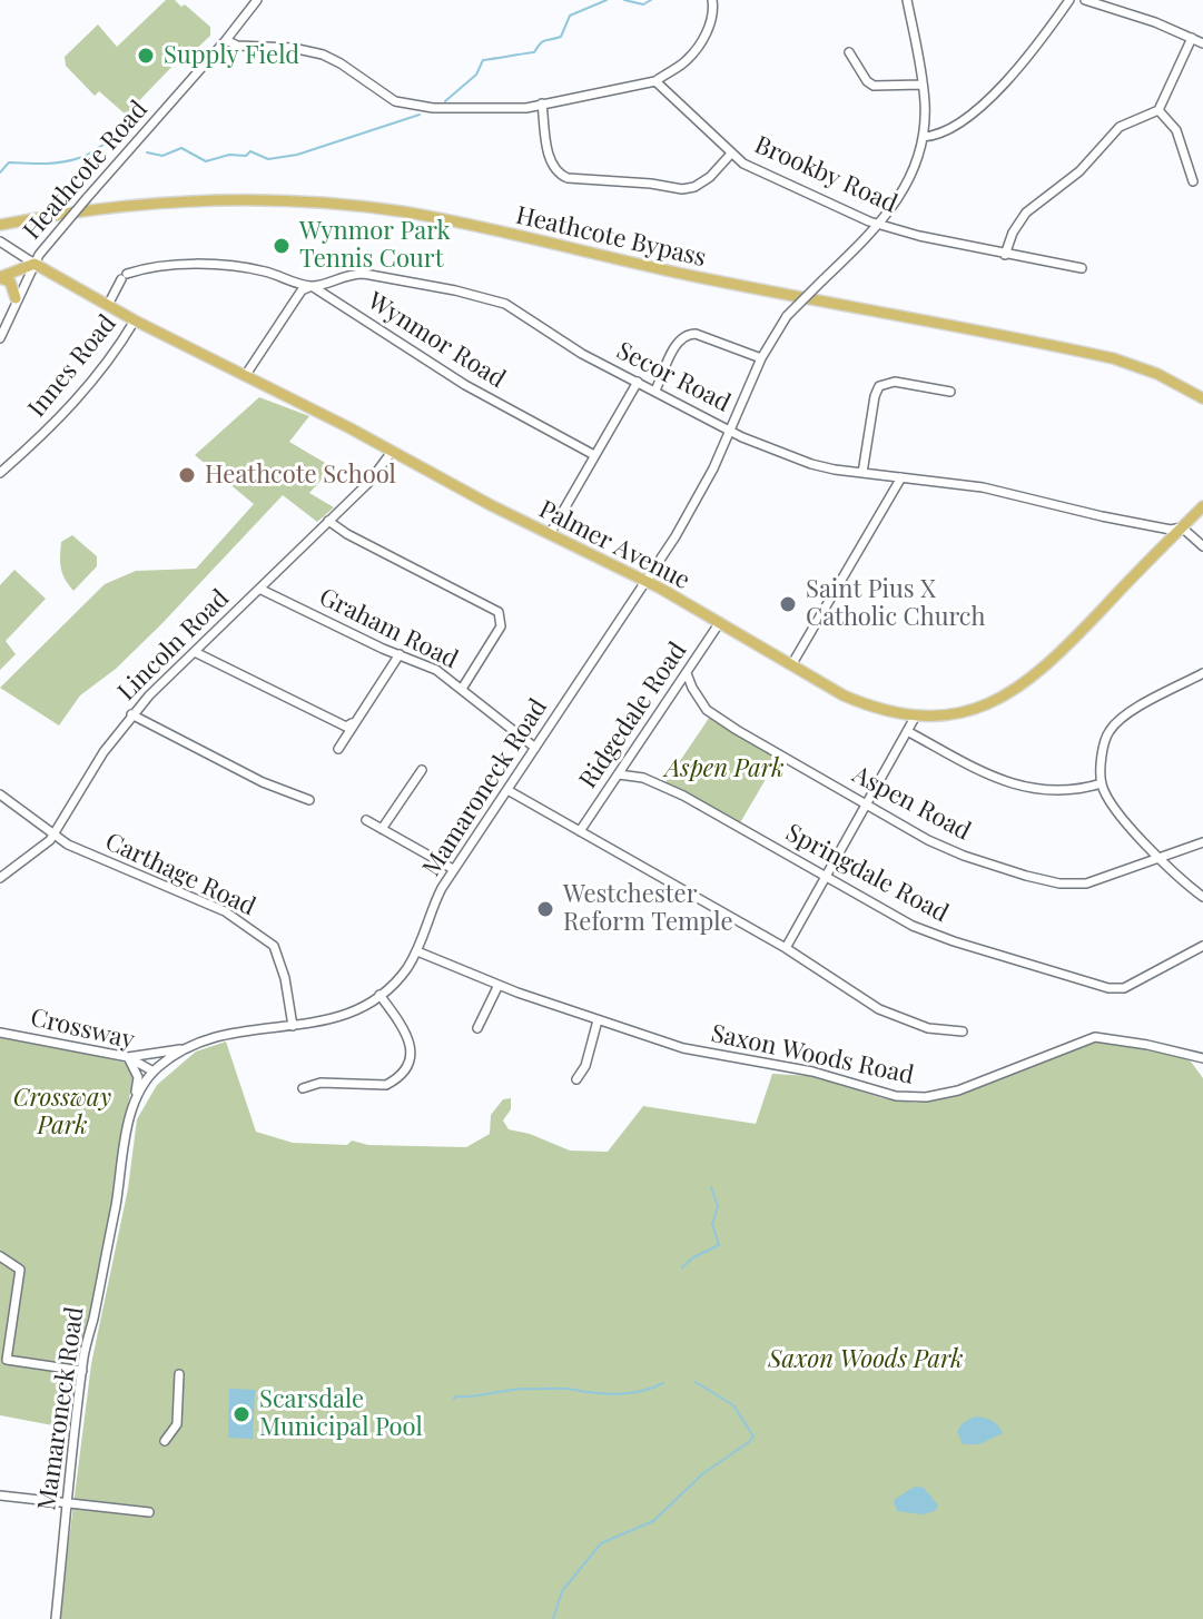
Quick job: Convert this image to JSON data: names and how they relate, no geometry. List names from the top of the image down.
{
  "streets": {
    "main road": ["Heathcote Bypass", "Palmer Avenue"],
    "street": [
      "Heathcote Road",
      "Brookby Road",
      "Wynmor Road",
      "Innes Road",
      "Secor Road",
      "Graham Road",
      "Lincoln Road",
      "Ridgedale Road",
      "Mamaroneck Road",
      "Aspen Road",
      "Springdale Road",
      "Carthage Road",
      "Crossway",
      "Saxon Woods Road"
    ]
  },
  "crossings": [
    ["Heathcote Road", "Palmer Avenue"],
    ["Brookby Road", "Mamaroneck Road"],
    ["Wynmor Road", "Secor Road"],
    ["Innes Road", "Palmer Avenue"],
    ["Secor Road", "Palmer Avenue"],
    ["Secor Road", "Mamaroneck Road"],
    ["Palmer Avenue", "Lincoln Road"],
    ["Palmer Avenue", "Ridgedale Road"],
    ["Palmer Avenue", "Mamaroneck Road"],
    ["Graham Road", "Lincoln Road"],
    ["Graham Road", "Mamaroneck Road"],
    ["Lincoln Road", "Carthage Road"],
    ["Ridgedale Road", "Aspen Road"],
    ["Ridgedale Road", "Springdale Road"],
    ["Mamaroneck Road", "Carthage Road"],
    ["Mamaroneck Road", "Crossway"],
    ["Mamaroneck Road", "Saxon Woods Road"]
  ],
  "parks": ["Aspen Park", "Crossway Park", "Saxon Woods Park"],
  "places": [
    "Supply Field",
    "Wynmor Park Tennis Court",
    "Heathcote School",
    "Saint Pius X Catholic Church",
    "Westchester Reform Temple",
    "Scarsdale Municipal Pool"
  ]
}
